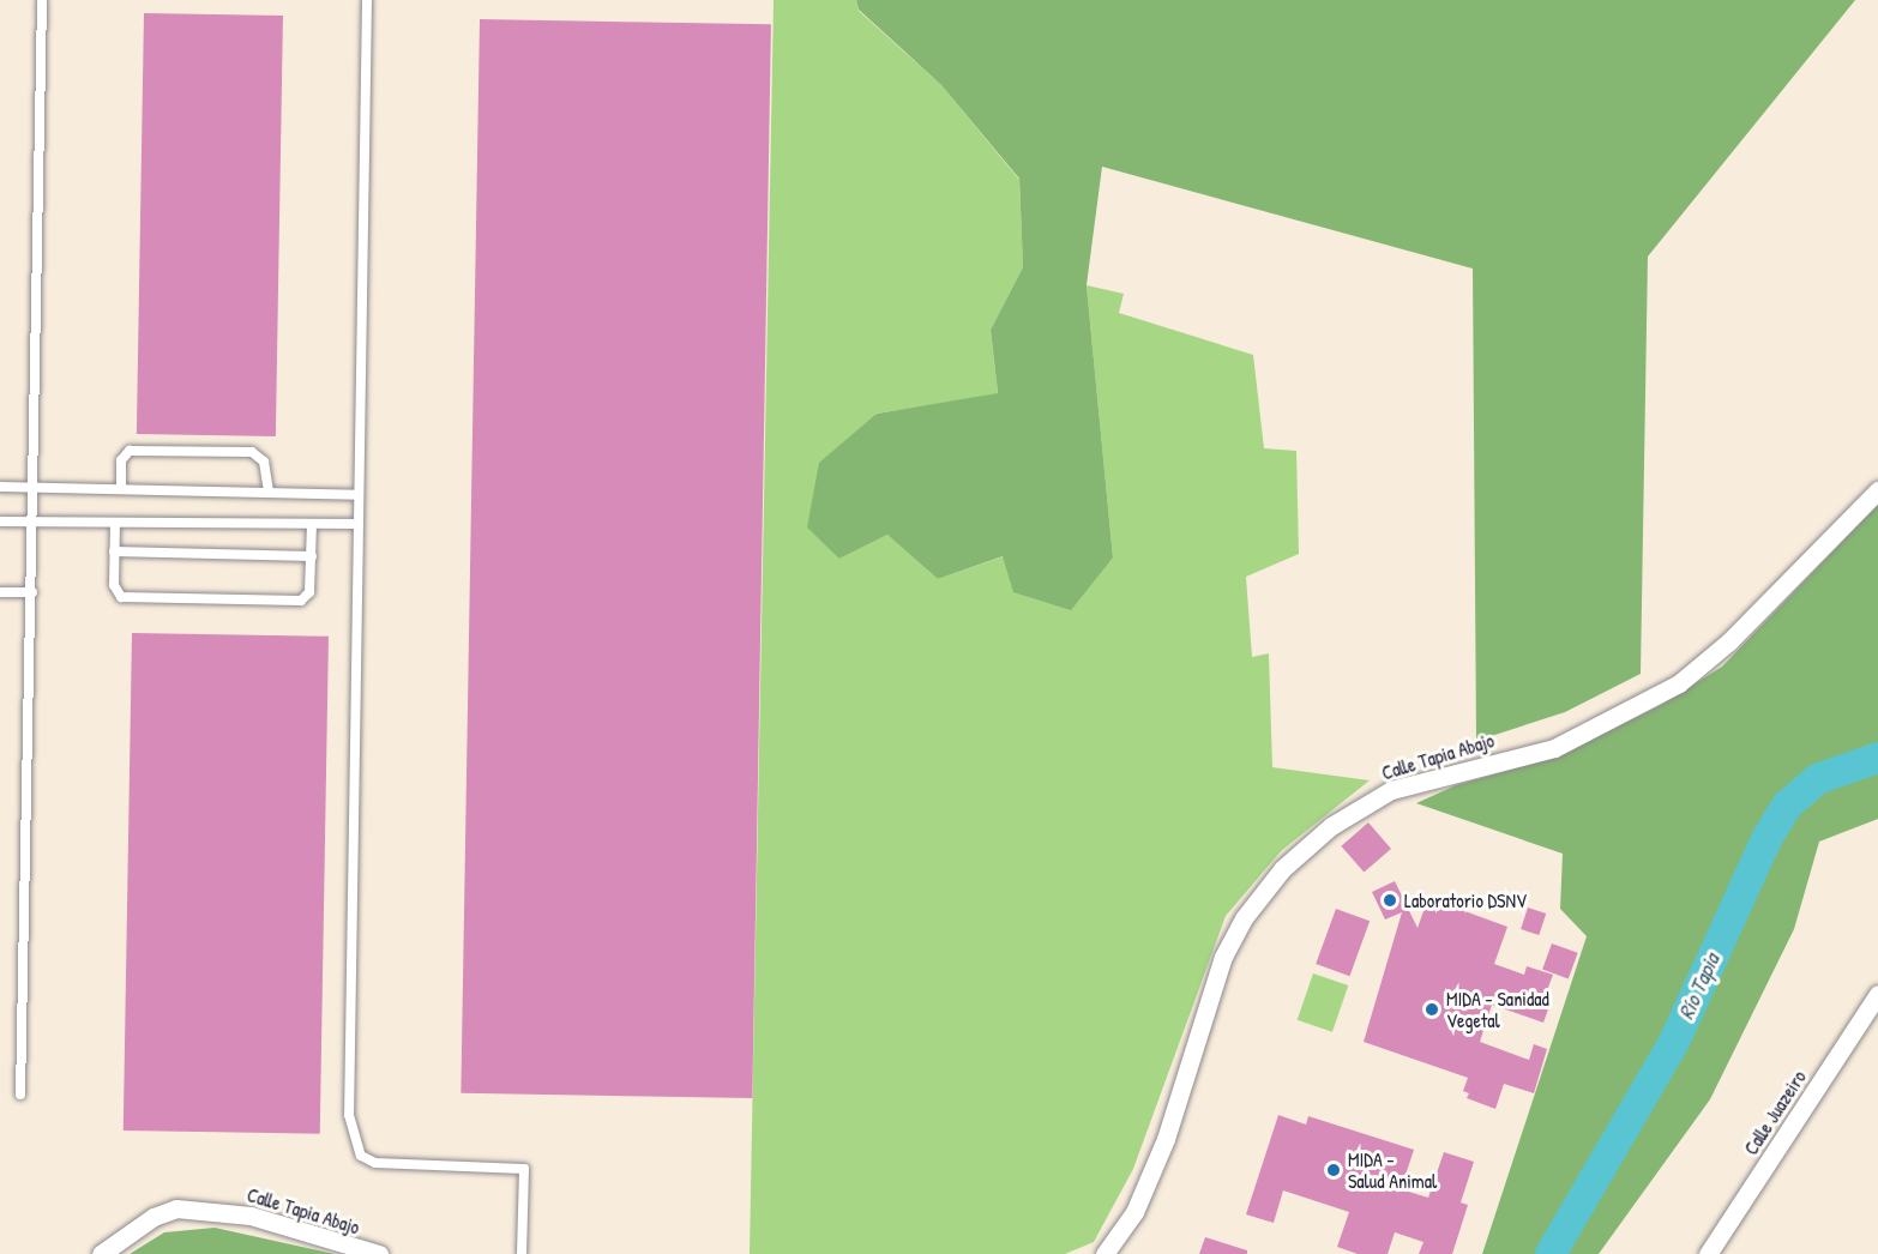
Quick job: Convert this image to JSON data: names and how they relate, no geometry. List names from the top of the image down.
{
  "streets": {
    "street": ["Calle Tapia Abajo", "Calle Juazeiro"]
  },
  "water": ["Río Tapia"],
  "places": ["Laboratorio DSNV", "MIDA - Sanidad Vegetal", "MIDA - Salud Animal"]
}
